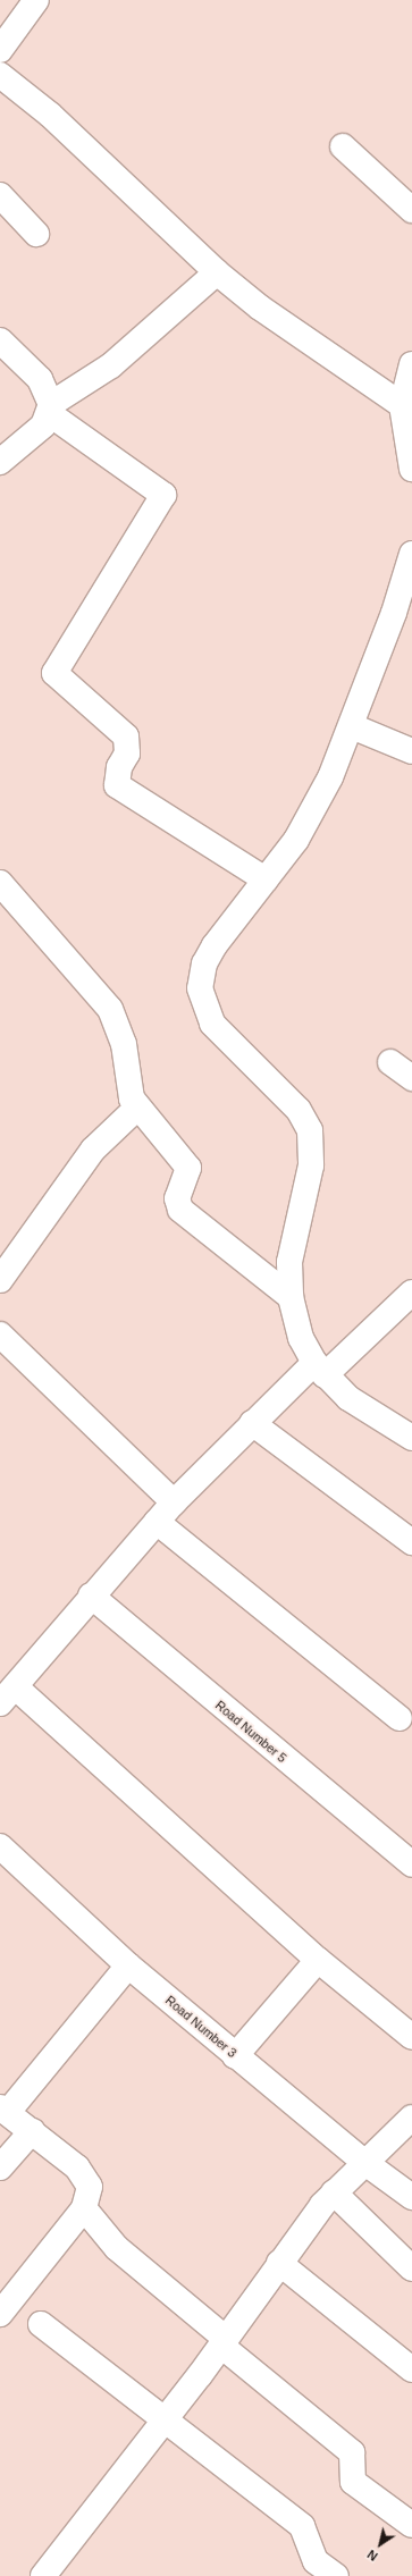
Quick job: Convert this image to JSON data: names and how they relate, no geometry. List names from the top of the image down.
{
  "streets": {
    "street": ["Road Number 5", "Road Number 3"]
  },
  "north": "bottom left"
}
